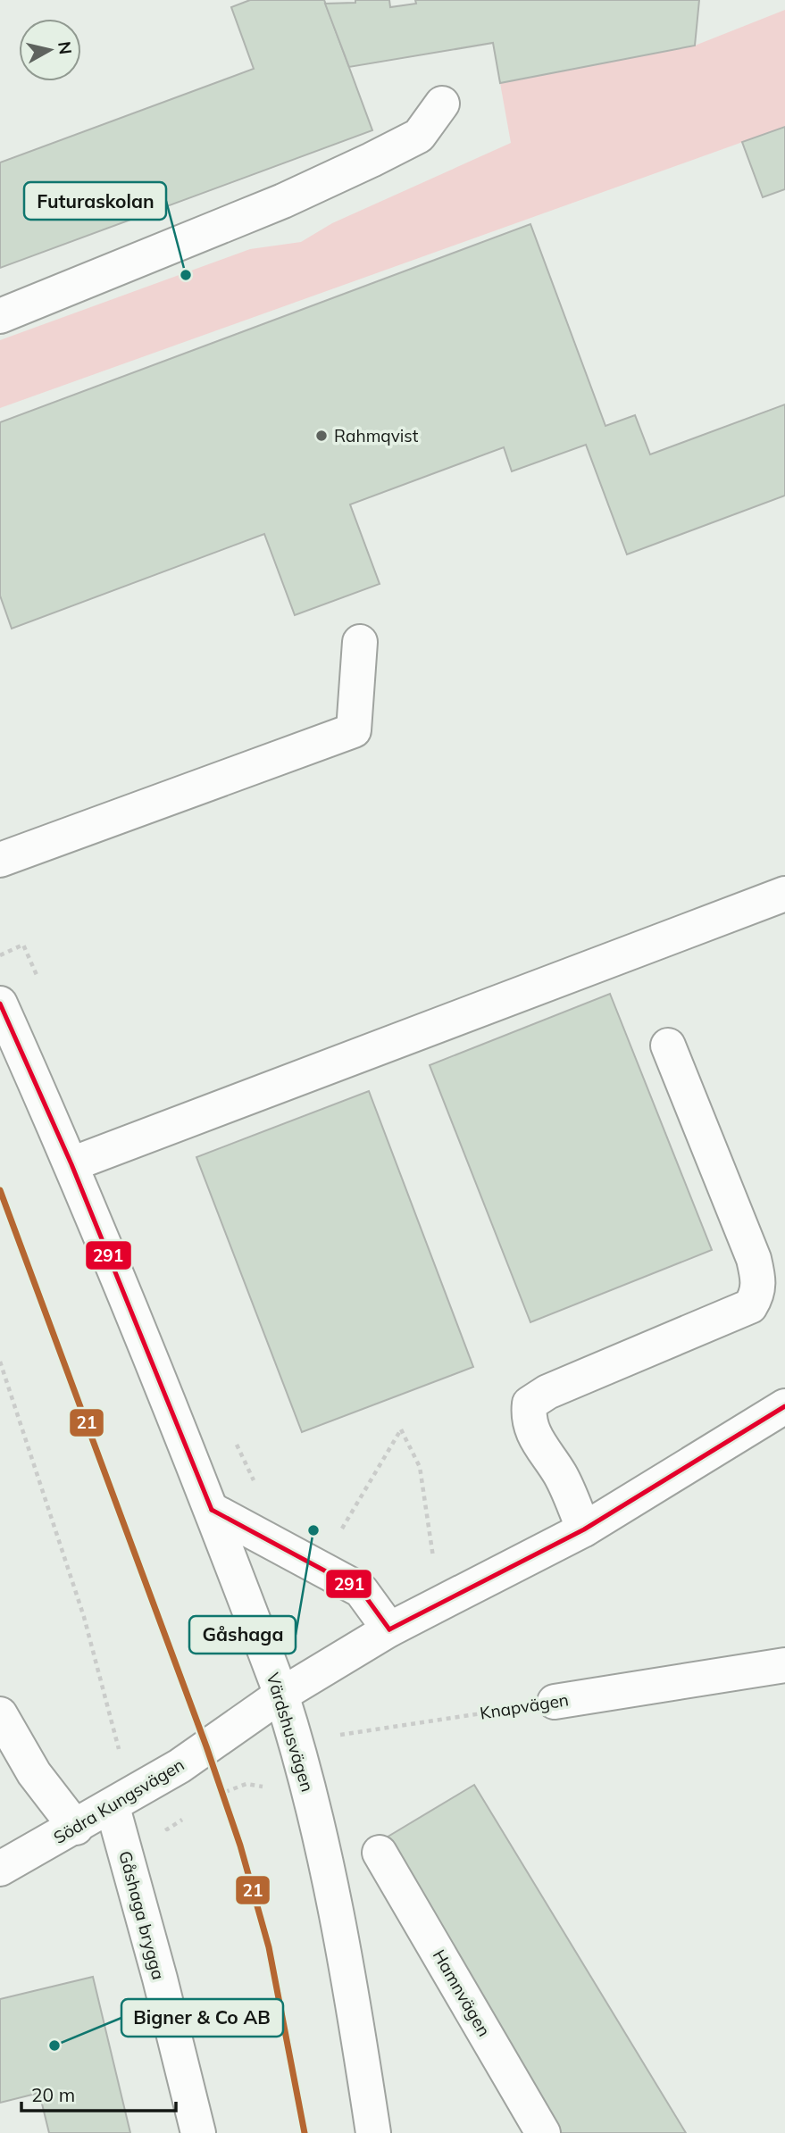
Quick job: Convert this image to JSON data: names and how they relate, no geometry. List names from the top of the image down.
{
  "streets": {
    "street": [
      "Knapvägen",
      "Värdshusvägen",
      "Södra Kungsvägen",
      "Gåshaga brygga",
      "Hamnvägen"
    ]
  },
  "crossings": [
    ["Värdshusvägen", "Södra Kungsvägen"],
    ["Södra Kungsvägen", "Gåshaga brygga"]
  ],
  "places": [
    "Futuraskolan",
    "Rahmqvist",
    "Gåshaga",
    "Bigner & Co AB"
  ],
  "lines": ["transit line 291", "transit line 21"],
  "scale_bar": "20 m",
  "north": "right"
}
